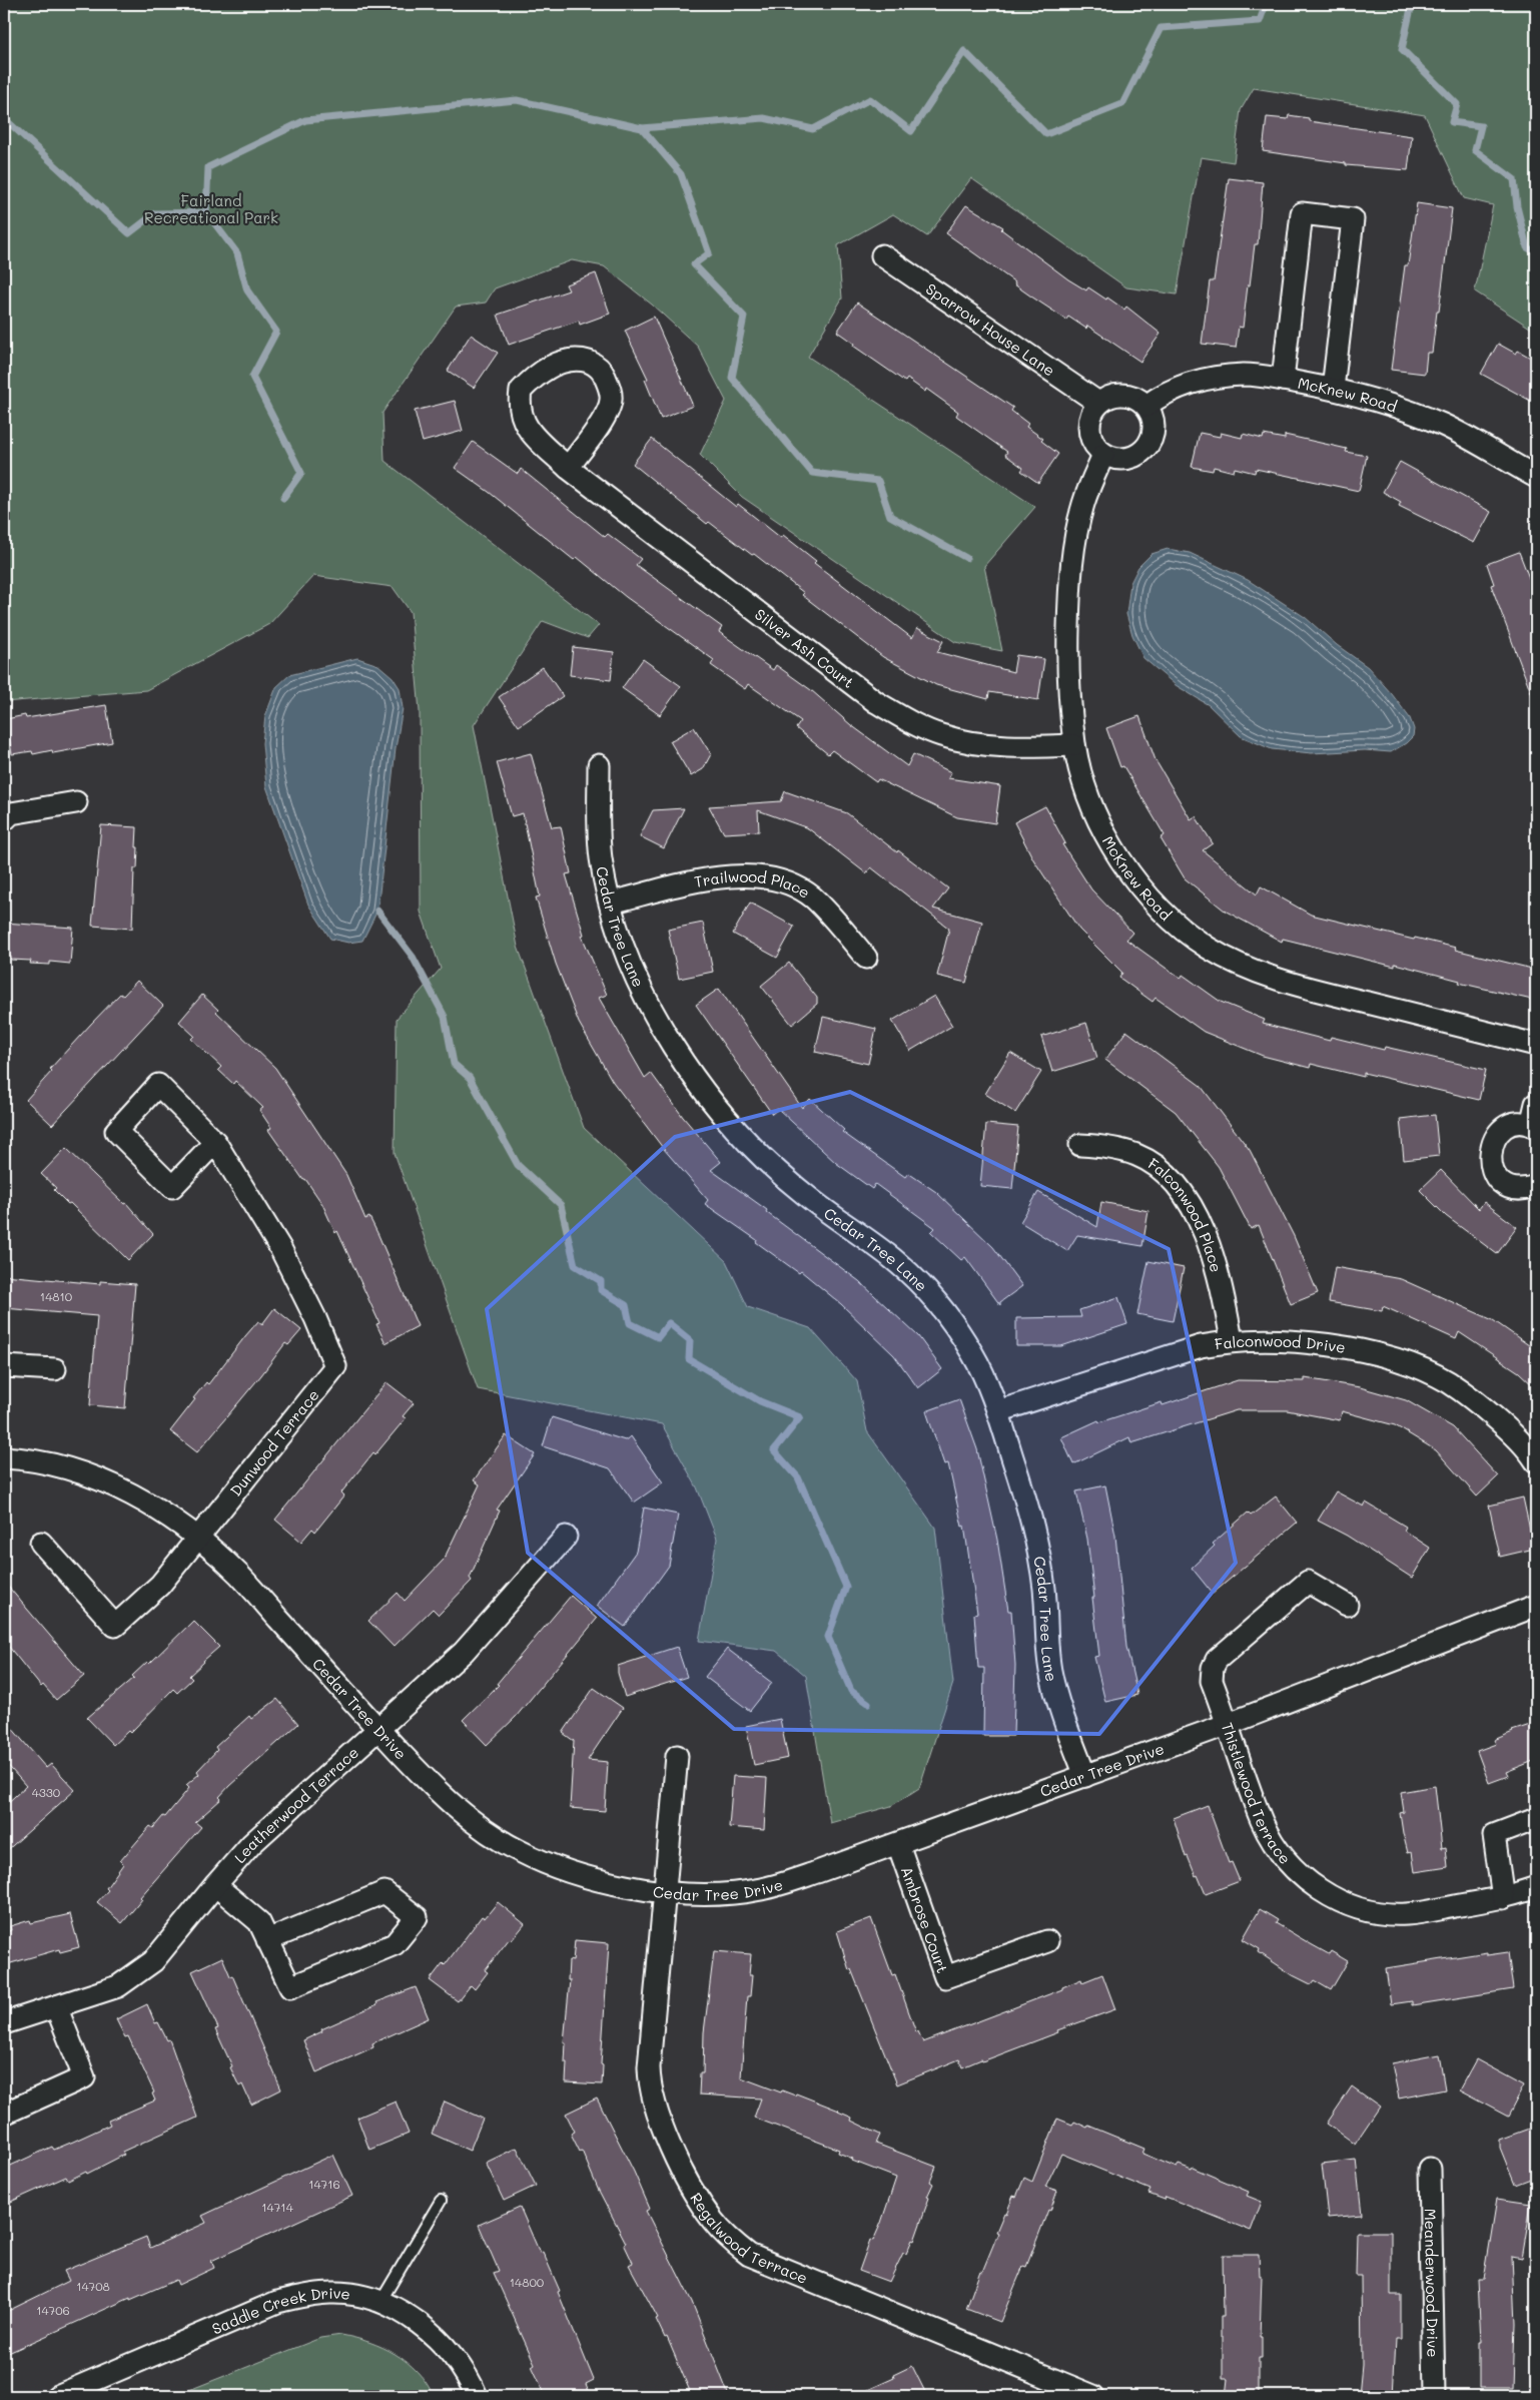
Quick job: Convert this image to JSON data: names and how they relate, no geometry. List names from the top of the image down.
{
  "streets": {
    "street": [
      "Sparrow House Lane",
      "McKnew Road",
      "Silver Ash Court",
      "Trailwood Place",
      "Cedar Tree Lane",
      "Falconwood Place",
      "Falconwood Drive",
      "Dunwood Terrace",
      "Cedar Tree Drive",
      "Thistlewood Terrace",
      "Leatherwood Terrace",
      "Ambrose Court",
      "Regalwood Terrace",
      "Meanderwood Drive",
      "Saddle Creek Drive"
    ]
  },
  "crossings": [
    ["Sparrow House Lane", "McKnew Road"],
    ["McKnew Road", "Silver Ash Court"],
    ["Trailwood Place", "Cedar Tree Lane"],
    ["Cedar Tree Lane", "Falconwood Drive"],
    ["Cedar Tree Lane", "Cedar Tree Drive"],
    ["Falconwood Place", "Falconwood Drive"],
    ["Dunwood Terrace", "Cedar Tree Drive"],
    ["Cedar Tree Drive", "Thistlewood Terrace"],
    ["Cedar Tree Drive", "Leatherwood Terrace"],
    ["Cedar Tree Drive", "Ambrose Court"],
    ["Cedar Tree Drive", "Regalwood Terrace"]
  ],
  "parks": ["Fairland Recreational Park"],
  "house_numbers": [
    "14810",
    "4330",
    "14716",
    "14714",
    "14800",
    "14708",
    "14706"
  ]
}
